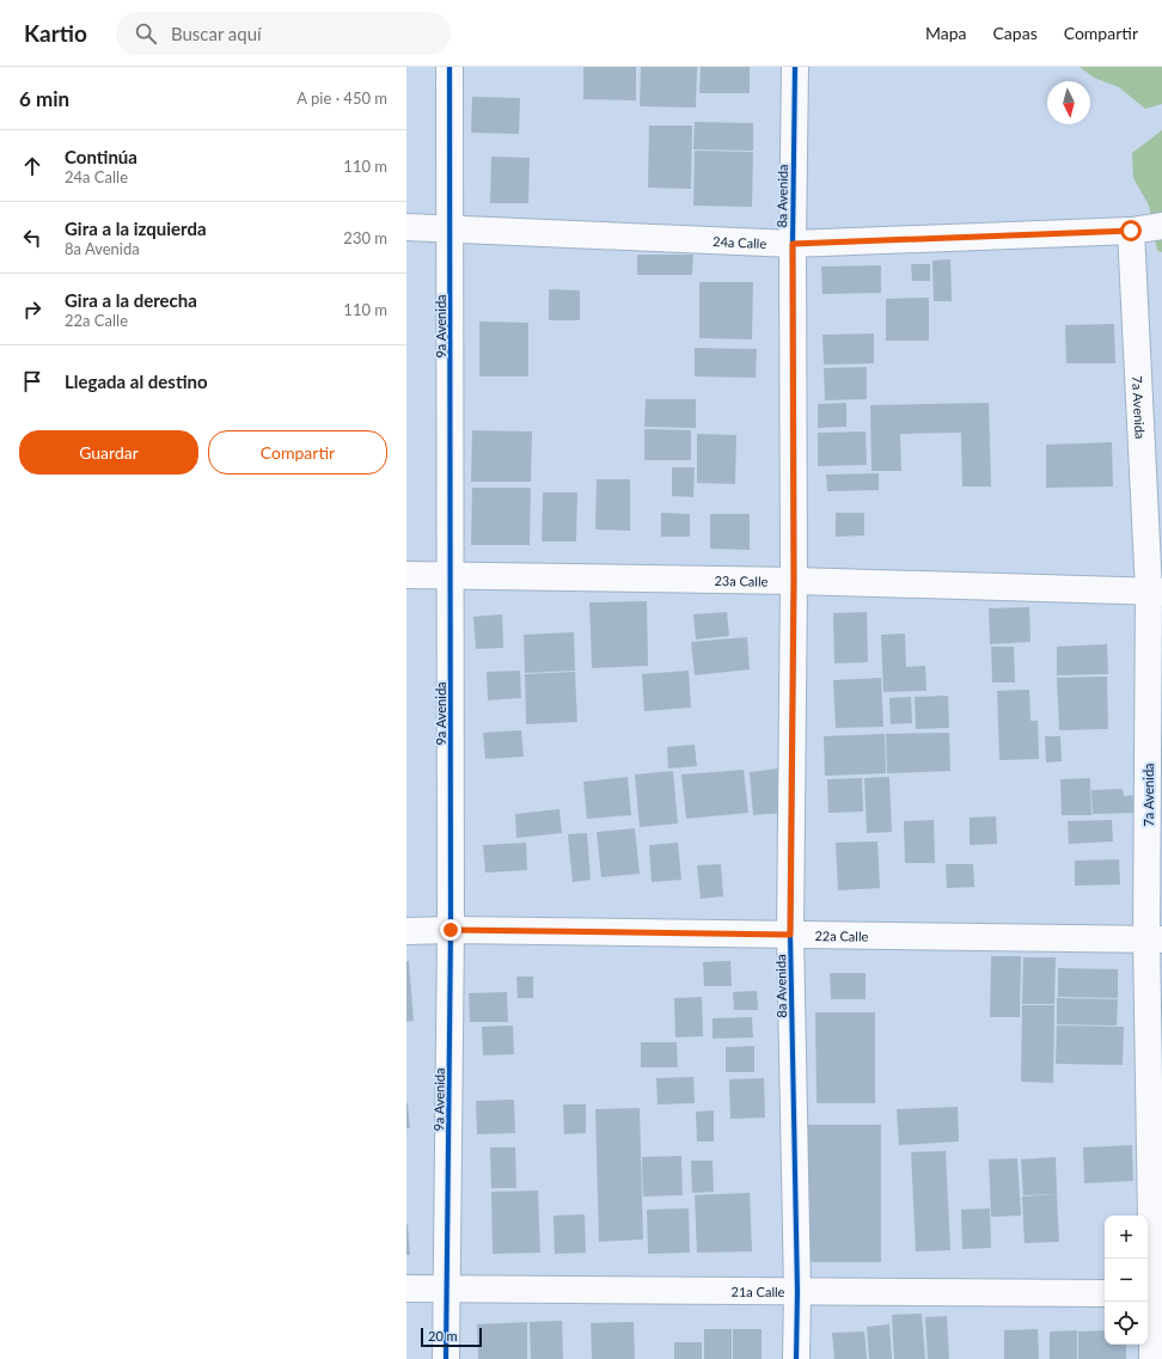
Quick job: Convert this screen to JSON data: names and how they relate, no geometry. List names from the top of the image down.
{
  "streets": {
    "street": [
      "8a Avenida",
      "24a Calle",
      "9a Avenida",
      "7a Avenida",
      "23a Calle",
      "22a Calle",
      "21a Calle"
    ]
  },
  "crossings": [
    ["8a Avenida", "24a Calle"],
    ["8a Avenida", "23a Calle"],
    ["8a Avenida", "22a Calle"],
    ["8a Avenida", "21a Calle"],
    ["24a Calle", "9a Avenida"],
    ["24a Calle", "7a Avenida"],
    ["9a Avenida", "23a Calle"],
    ["9a Avenida", "22a Calle"],
    ["9a Avenida", "21a Calle"],
    ["7a Avenida", "23a Calle"],
    ["7a Avenida", "22a Calle"]
  ],
  "scale_bar": "20 m",
  "north": "bottom",
  "page": {
    "header": "Kartio",
    "search": "Buscar aquí",
    "nav": ["Mapa", "Capas", "Compartir"],
    "heading": ["6 min", "A pie · 450 m"],
    "list": [
      ["Continúa", "24a Calle", "110 m"],
      ["Gira a la izquierda", "8a Avenida", "230 m"],
      ["Gira a la derecha", "22a Calle", "110 m"],
      "Llegada al destino"
    ],
    "buttons": ["Guardar", "Compartir"],
    "map_buttons": ["+", "−"],
    "scale": "20 m"
  }
}
